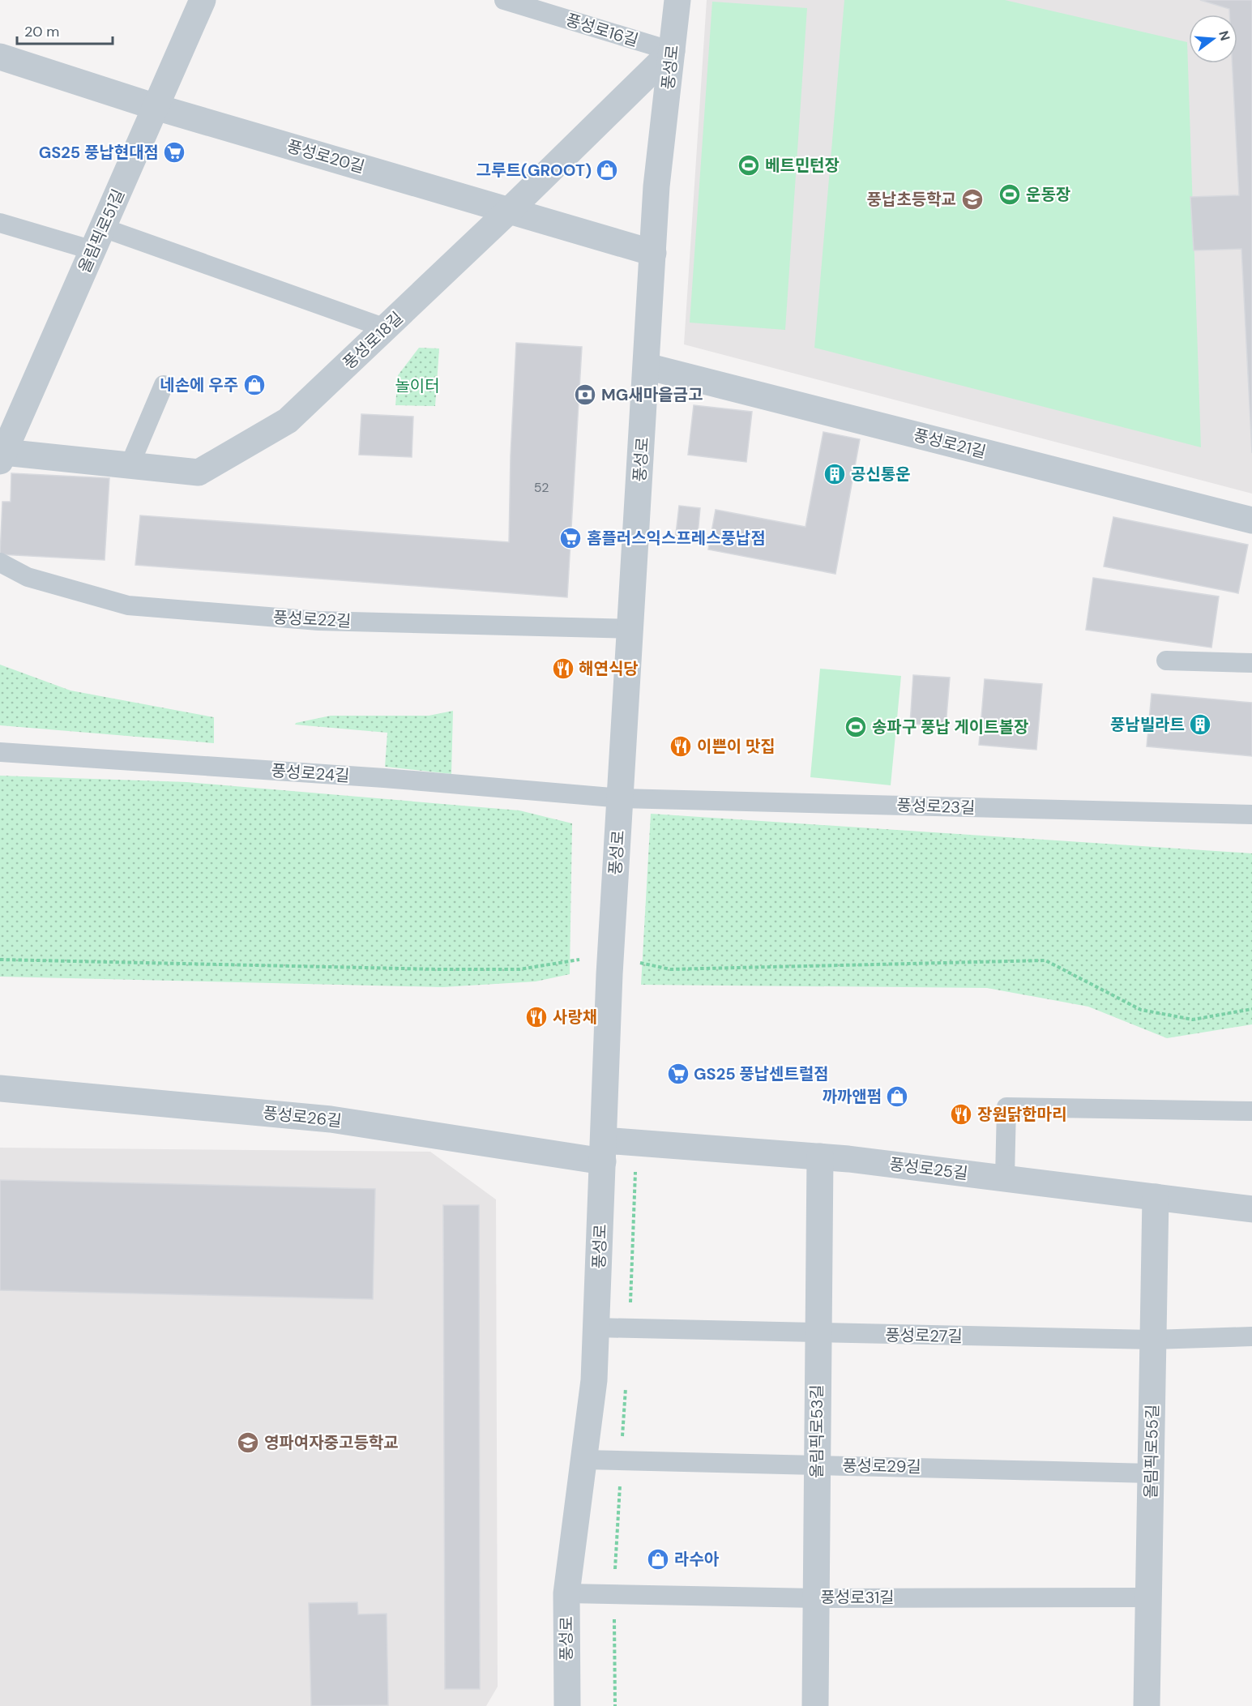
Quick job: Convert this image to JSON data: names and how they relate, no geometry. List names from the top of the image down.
{
  "streets": {
    "street": [
      "풍성로",
      "풍성로20길",
      "올림픽로51길",
      "풍성로18길",
      "풍성로21길",
      "풍성로26길",
      "풍성로25길",
      "올림픽로53길",
      "올림픽로55길"
    ],
    "lane": [
      "풍성로16길",
      "풍성로22길",
      "풍성로24길",
      "풍성로23길",
      "풍성로27길",
      "풍성로29길",
      "풍성로31길"
    ]
  },
  "crossings": [
    ["풍성로16길", "풍성로"],
    ["풍성로16길", "풍성로18길"],
    ["풍성로", "풍성로20길"],
    ["풍성로", "풍성로18길"],
    ["풍성로", "풍성로21길"],
    ["풍성로", "풍성로22길"],
    ["풍성로", "풍성로24길"],
    ["풍성로", "풍성로23길"],
    ["풍성로", "풍성로26길"],
    ["풍성로", "풍성로25길"],
    ["풍성로", "풍성로27길"],
    ["풍성로", "풍성로29길"],
    ["풍성로", "풍성로31길"],
    ["풍성로20길", "올림픽로51길"],
    ["풍성로20길", "풍성로18길"],
    ["올림픽로51길", "풍성로18길"],
    ["풍성로24길", "풍성로23길"],
    ["풍성로26길", "풍성로25길"],
    ["풍성로25길", "올림픽로53길"],
    ["풍성로25길", "올림픽로55길"],
    ["풍성로27길", "올림픽로53길"],
    ["풍성로27길", "올림픽로55길"],
    ["올림픽로53길", "풍성로29길"],
    ["올림픽로53길", "풍성로31길"],
    ["올림픽로55길", "풍성로29길"],
    ["올림픽로55길", "풍성로31길"]
  ],
  "parks": ["놀이터"],
  "places": {
    "supermarket": ["GS25 풍납현대점", "홈플러스익스프레스풍납점", "GS25 풍납센트럴점"],
    "sports": ["베트민턴장", "운동장", "송파구 풍납 게이트볼장"],
    "shop": [
      "그루트(GROOT)",
      "네손에 우주",
      "까까앤펌",
      "라수아"
    ],
    "school or university": ["풍납초등학교", "영파여자중고등학교"],
    "bank": ["MG새마을금고"],
    "building": ["공신통운", "풍남빌라트"],
    "restaurant": [
      "해연식당",
      "이쁜이 맛집",
      "사랑채",
      "장원닭한마리"
    ]
  },
  "house_numbers": ["52"],
  "scale_bar": "20 m",
  "north": "right"
}
